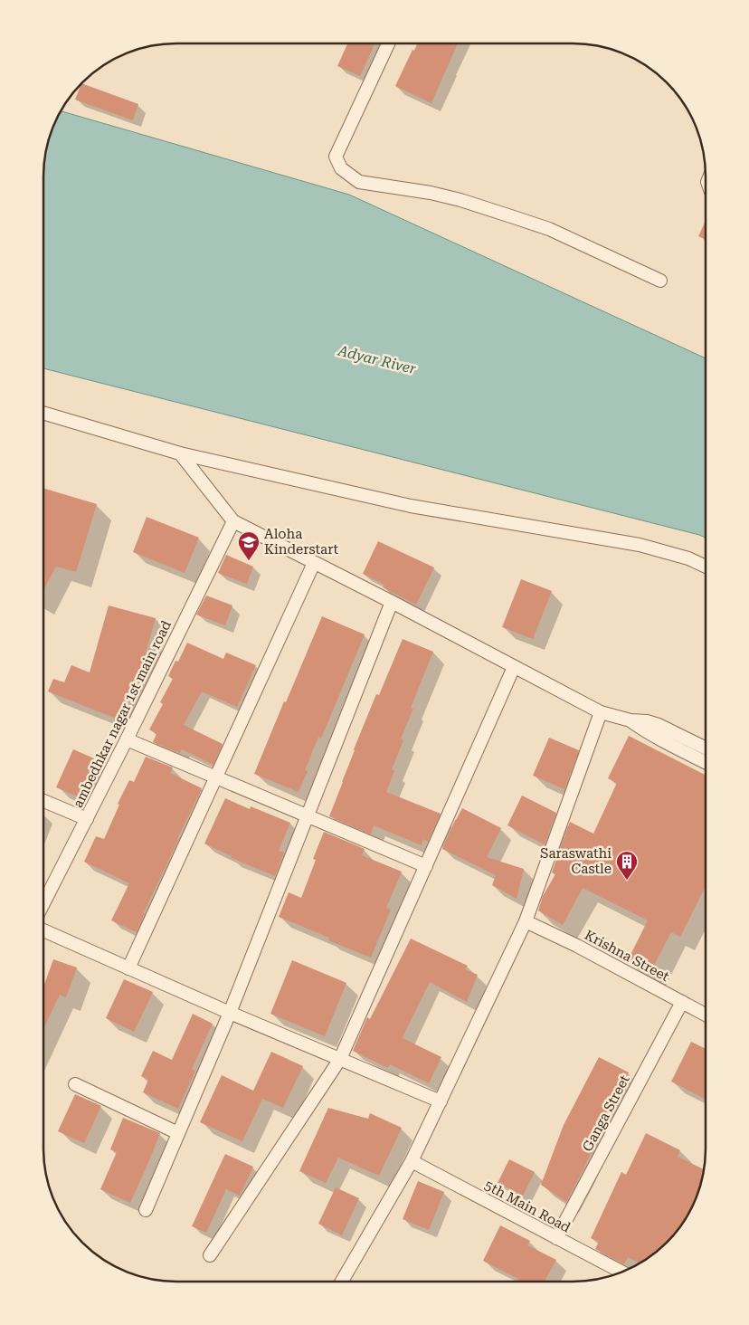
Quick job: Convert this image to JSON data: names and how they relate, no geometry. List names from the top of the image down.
{
  "streets": {
    "street": [
      "ambedhkar nagar 1st main road",
      "Krishna Street",
      "Ganga Street",
      "5th Main Road"
    ]
  },
  "crossings": [
    ["Krishna Street", "Ganga Street"],
    ["Ganga Street", "5th Main Road"]
  ],
  "water": ["Adyar River"],
  "places": {
    "school or university": ["Aloha Kinderstart"],
    "building": ["Saraswathi Castle"]
  }
}
